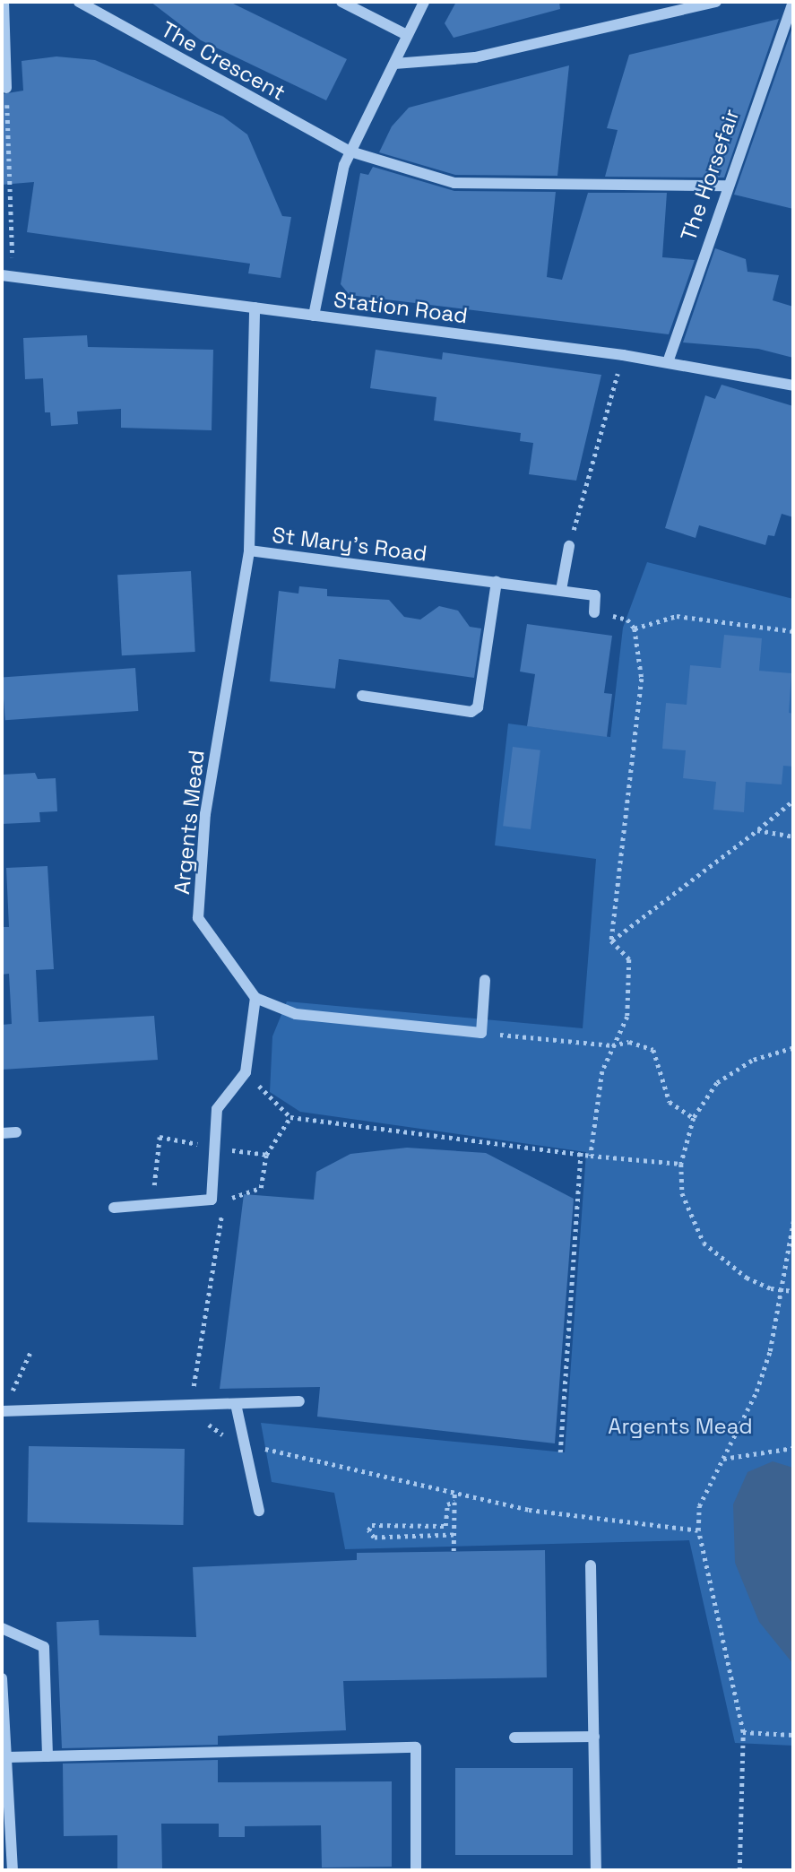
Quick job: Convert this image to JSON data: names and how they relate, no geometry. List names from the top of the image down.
{
  "streets": {
    "street": [
      "The Crescent",
      "The Horsefair",
      "Station Road",
      "St Mary's Road",
      "Argents Mead"
    ]
  },
  "crossings": [
    ["The Crescent", "The Horsefair"],
    ["The Horsefair", "Station Road"],
    ["Station Road", "St Mary's Road"],
    ["St Mary's Road", "Argents Mead"]
  ],
  "parks": ["Argents Mead"]
}
